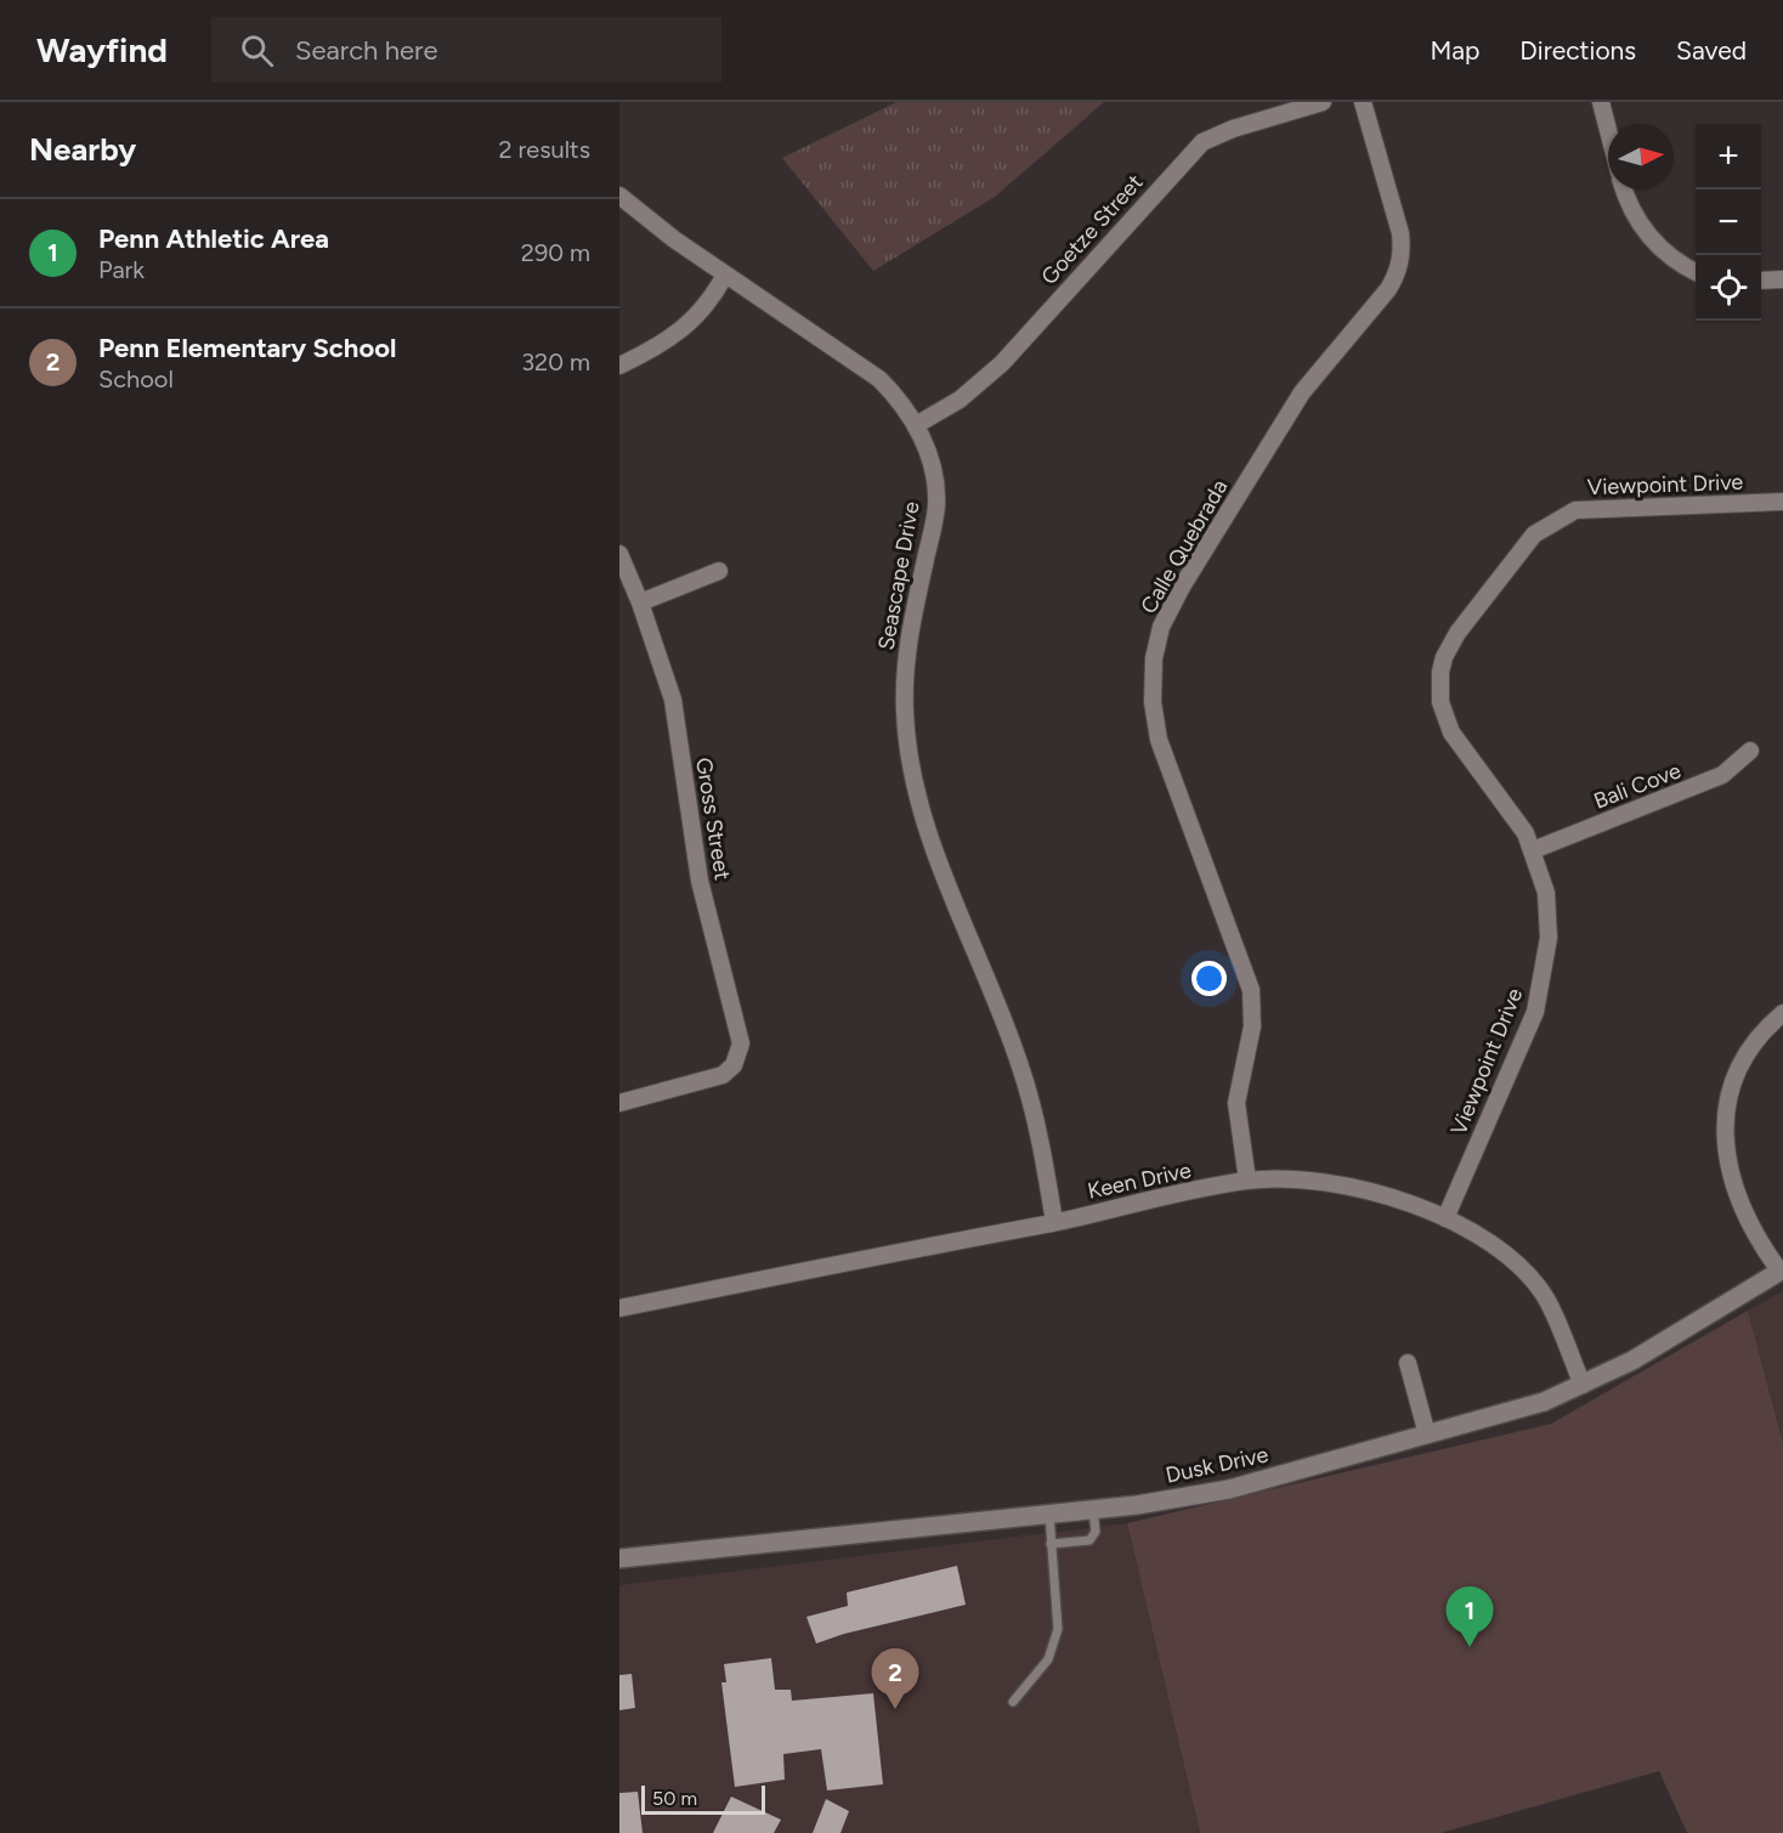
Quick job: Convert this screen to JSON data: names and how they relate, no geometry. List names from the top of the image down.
{
  "streets": {
    "street": [
      "Goetze Street",
      "Viewpoint Drive",
      "Calle Quebrada",
      "Seascape Drive",
      "Bali Cove",
      "Gross Street",
      "Keen Drive",
      "Dusk Drive"
    ]
  },
  "crossings": [
    ["Goetze Street", "Seascape Drive"],
    ["Viewpoint Drive", "Bali Cove"],
    ["Viewpoint Drive", "Keen Drive"],
    ["Calle Quebrada", "Keen Drive"],
    ["Seascape Drive", "Keen Drive"],
    ["Keen Drive", "Dusk Drive"]
  ],
  "scale_bar": "50 m",
  "north": "right",
  "page": {
    "header": "Wayfind",
    "search": "Search here",
    "nav": ["Map", "Directions", "Saved"],
    "heading": ["Nearby", "2 results"],
    "map_buttons": ["+", "−"],
    "list": [
      {
        "mark": "1",
        "name": "Penn Athletic Area",
        "note": "Park",
        "value": "290 m"
      },
      {
        "mark": "2",
        "name": "Penn Elementary School",
        "note": "School",
        "value": "320 m"
      }
    ],
    "pins": ["1", "2"],
    "scale": "50 m"
  }
}
